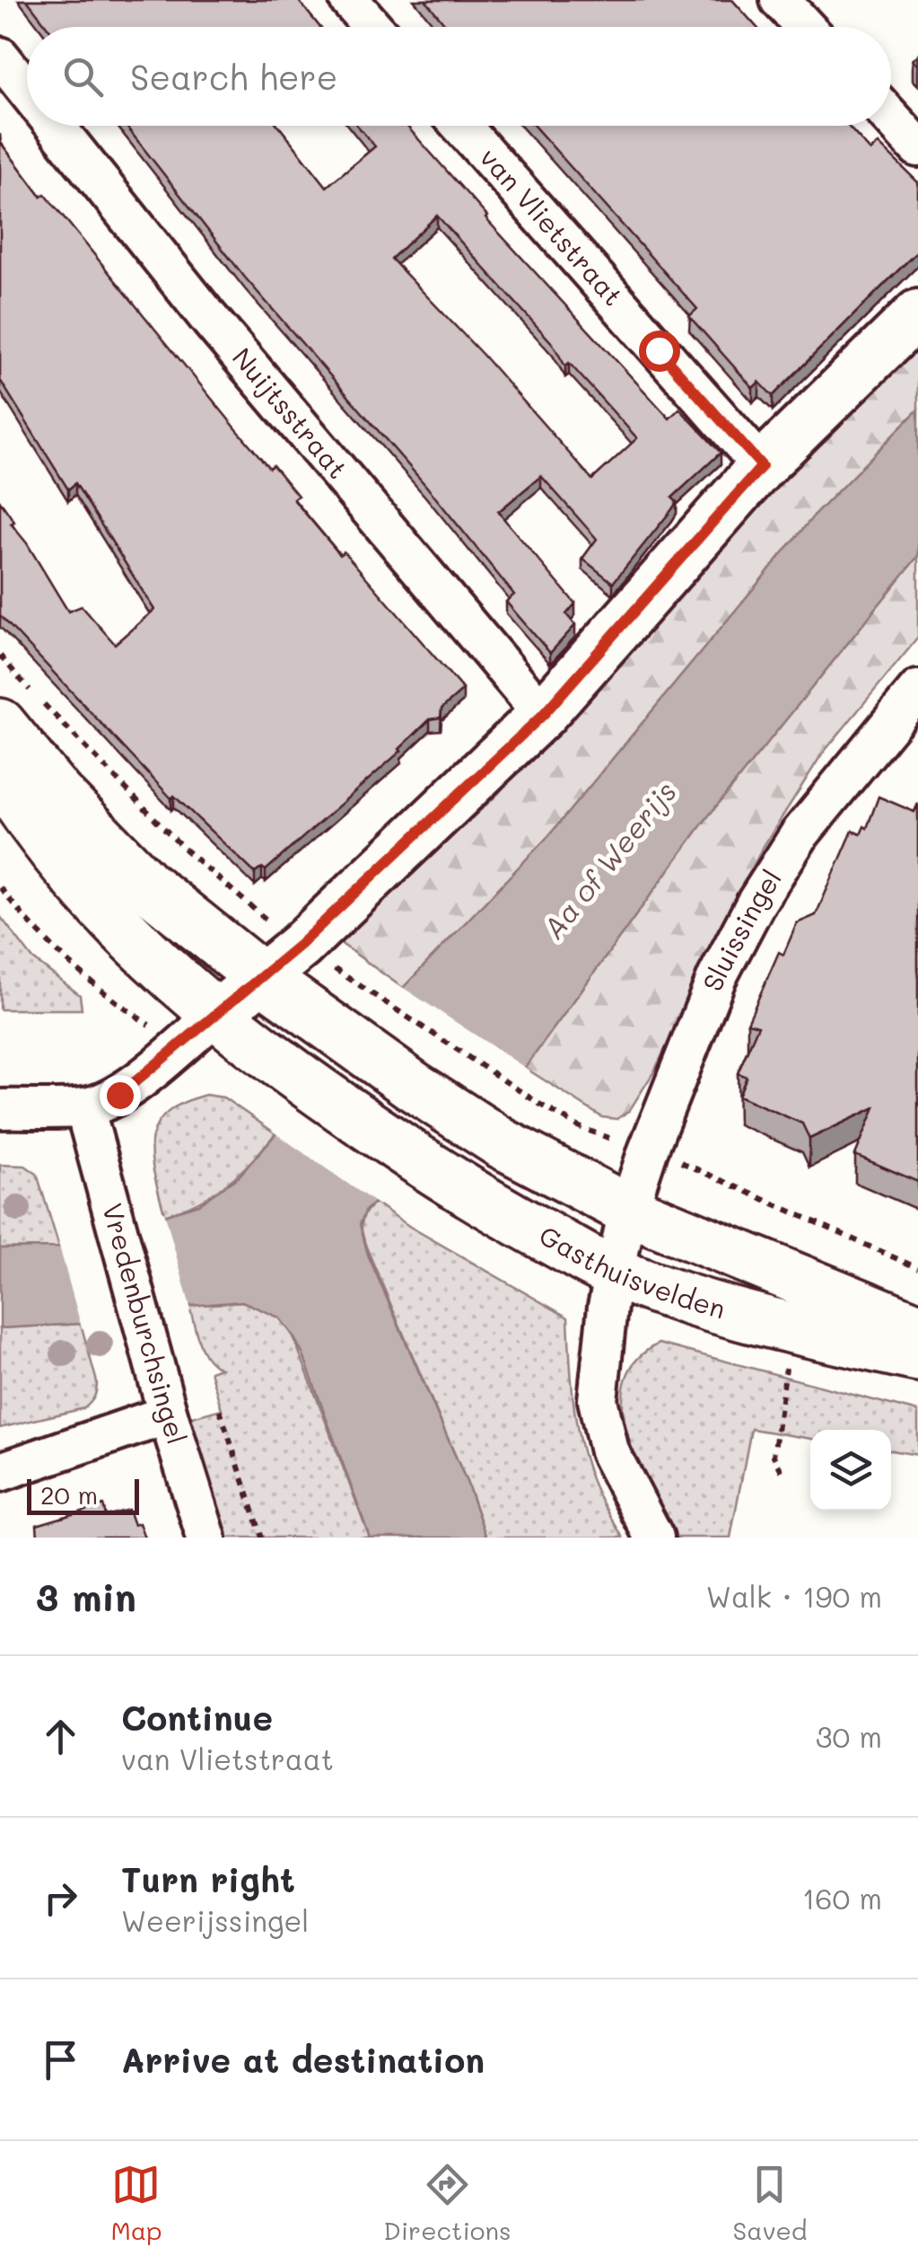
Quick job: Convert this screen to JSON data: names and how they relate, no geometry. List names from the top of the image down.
{
  "streets": {
    "main road": ["Gasthuisvelden"],
    "street": [
      "van Vlietstraat",
      "Nuijtsstraat",
      "Sluissingel",
      "Vredenburchsingel"
    ]
  },
  "crossings": [
    ["Sluissingel", "Gasthuisvelden"]
  ],
  "water": ["Aa of Weerijs"],
  "scale_bar": "20 m",
  "page": {
    "search": "Search here",
    "scale": "20 m",
    "heading": ["3 min", "Walk · 190 m"],
    "list": [
      ["Continue", "van Vlietstraat", "30 m"],
      ["Turn right", "Weerijssingel", "160 m"],
      "Arrive at destination"
    ],
    "nav": ["Map", "Directions", "Saved"]
  }
}
